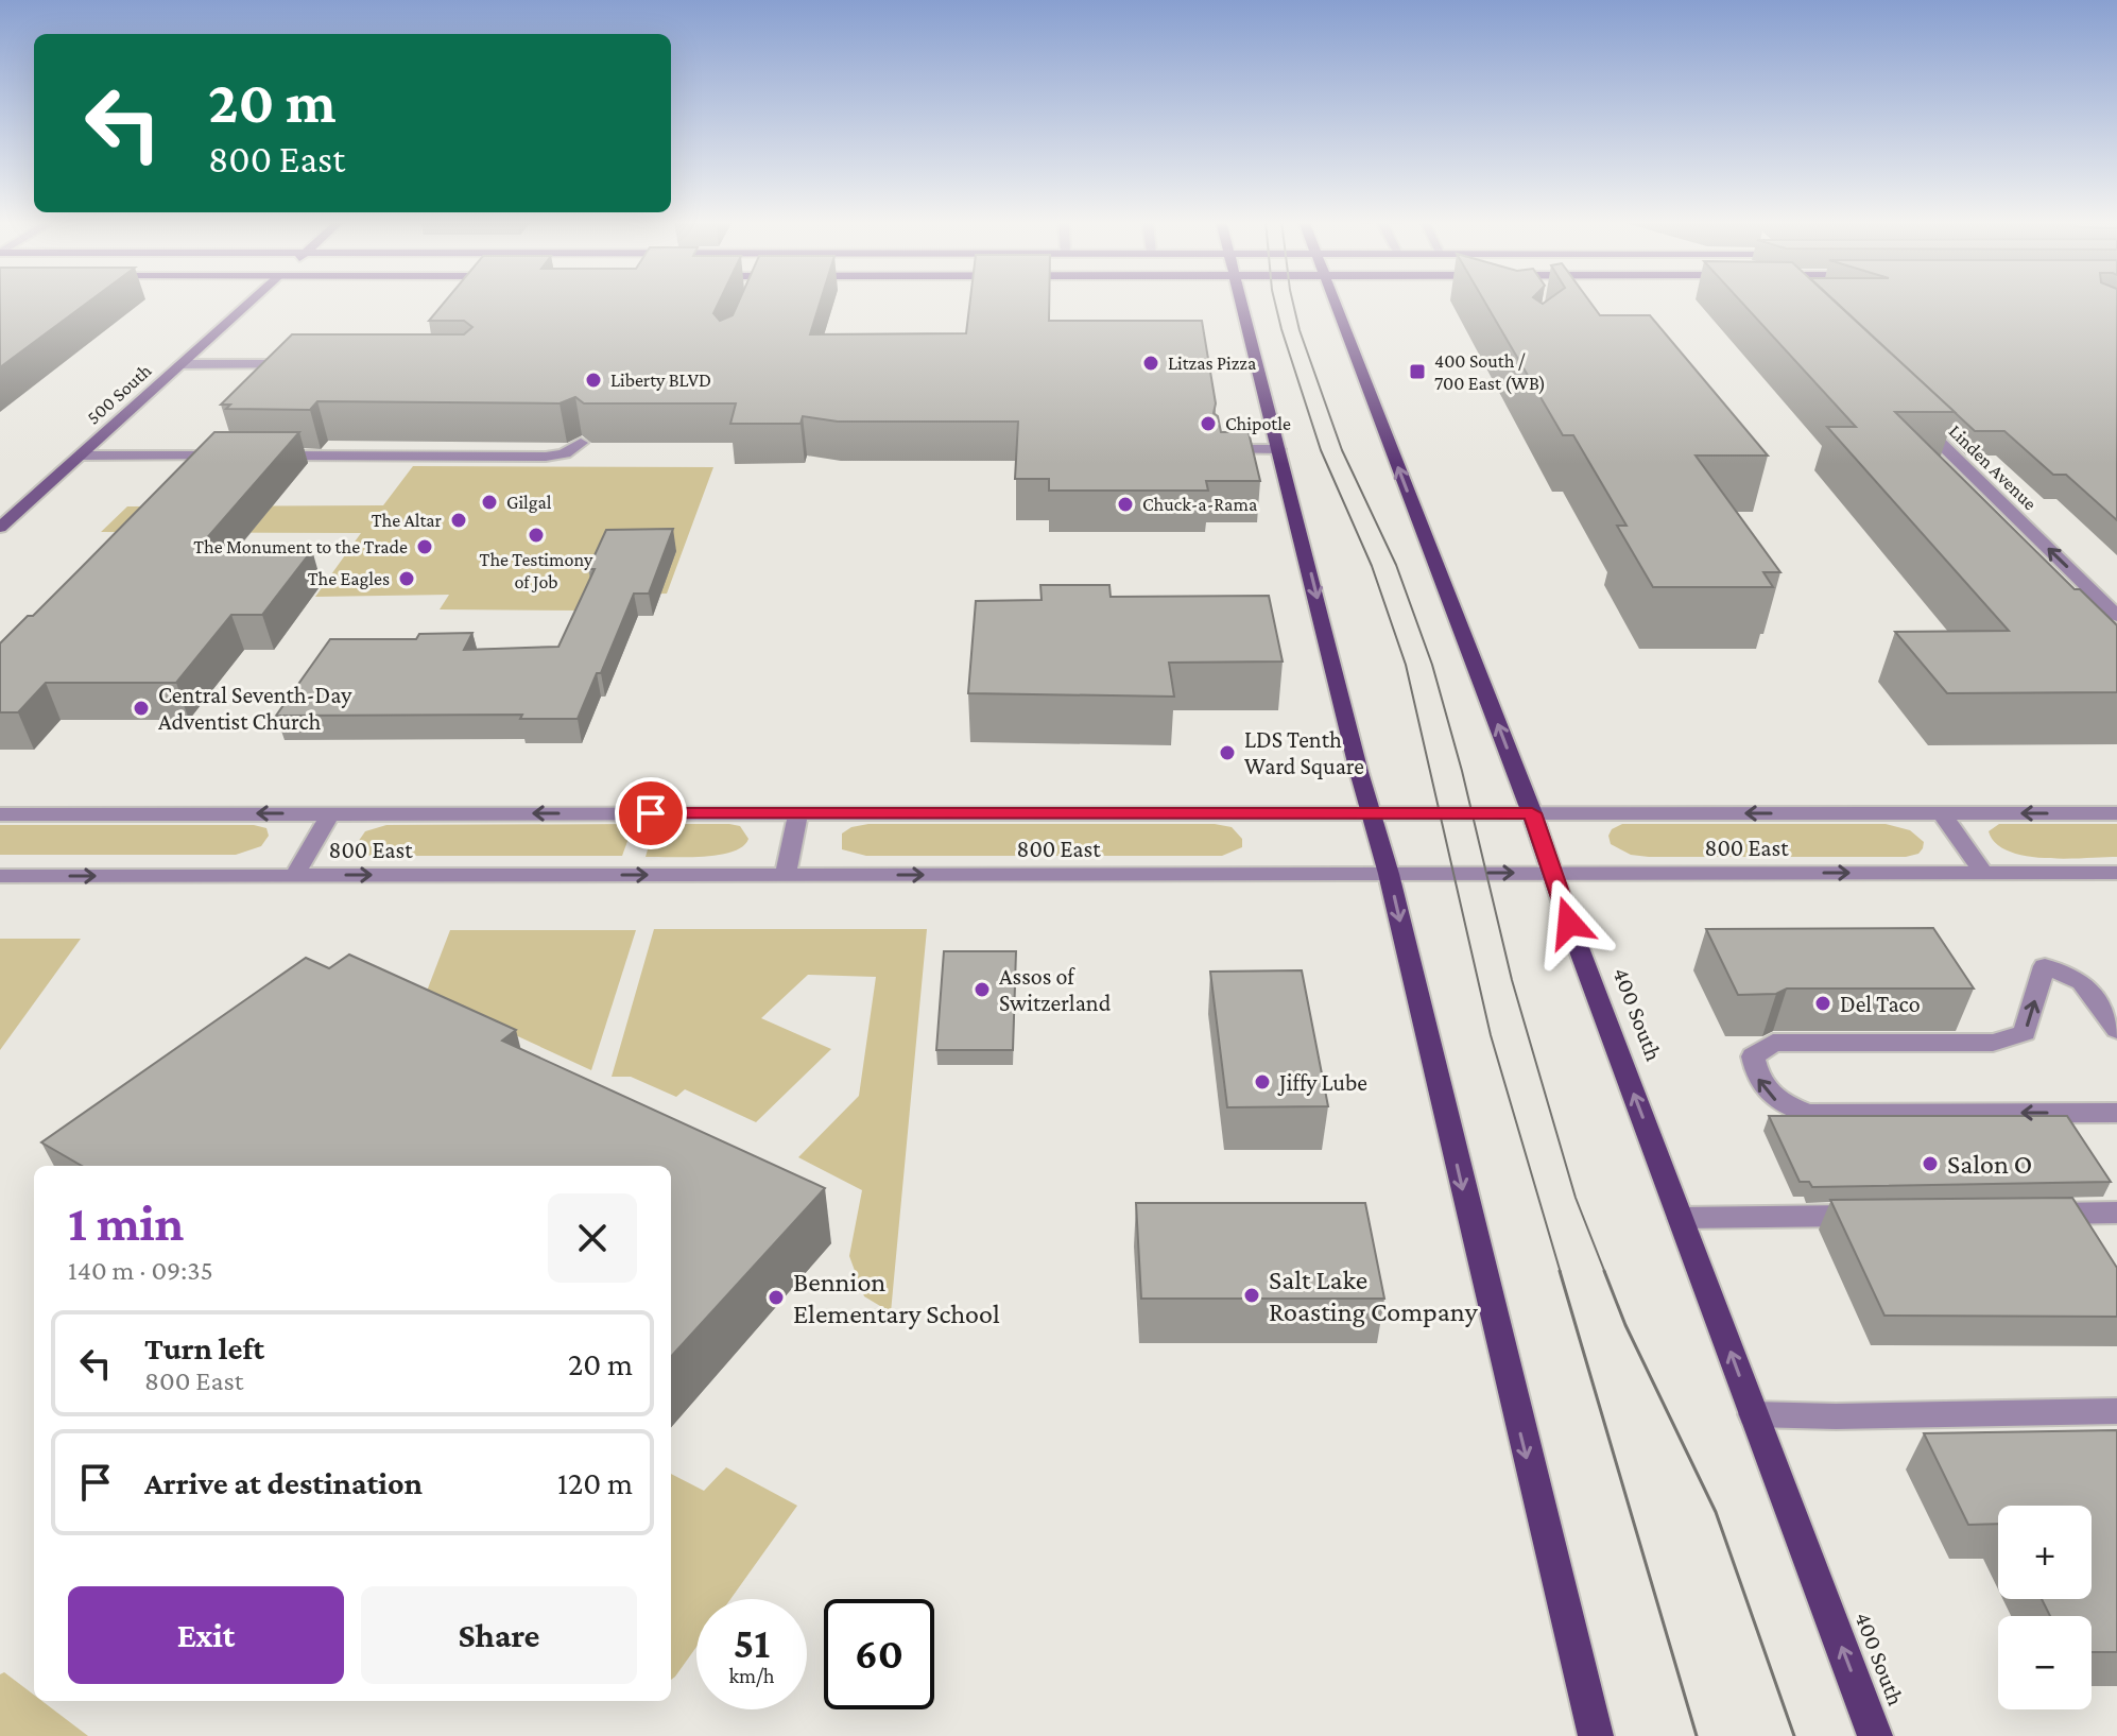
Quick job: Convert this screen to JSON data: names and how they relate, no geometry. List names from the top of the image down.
{
  "streets": {
    "main road": ["400 South"],
    "street": ["500 South", "Linden Avenue", "800 East"]
  },
  "crossings": [
    ["800 East", "400 South"]
  ],
  "one_way": ["Linden Avenue"],
  "places": {
    "other": [
      "Litzas Pizza",
      "Liberty BLVD",
      "Chipotle",
      "Gilgal",
      "Chuck-a-Rama",
      "The Altar",
      "The Testimony of Job",
      "The Monument to the Trade",
      "The Eagles",
      "Central Seventh-Day Adventist Church",
      "LDS Tenth Ward Square",
      "Assos of Switzerland",
      "Del Taco",
      "Jiffy Lube",
      "Salon O",
      "Salt Lake Roasting Company",
      "Bennion Elementary School"
    ],
    "transit": ["400 South / 700 East (WB)"]
  },
  "page": {
    "turn": ["20 m", "800 East"],
    "heading": ["1 min", "140 m · 09:35"],
    "list": [
      {
        "name": "Turn left",
        "note": "800 East",
        "value": "20 m"
      },
      {
        "name": "Arrive at destination",
        "value": "120 m"
      }
    ],
    "map_buttons": ["+", "−"],
    "buttons": ["Exit", "Share"],
    "speed": "51 km/h",
    "limit": "60"
  }
}
